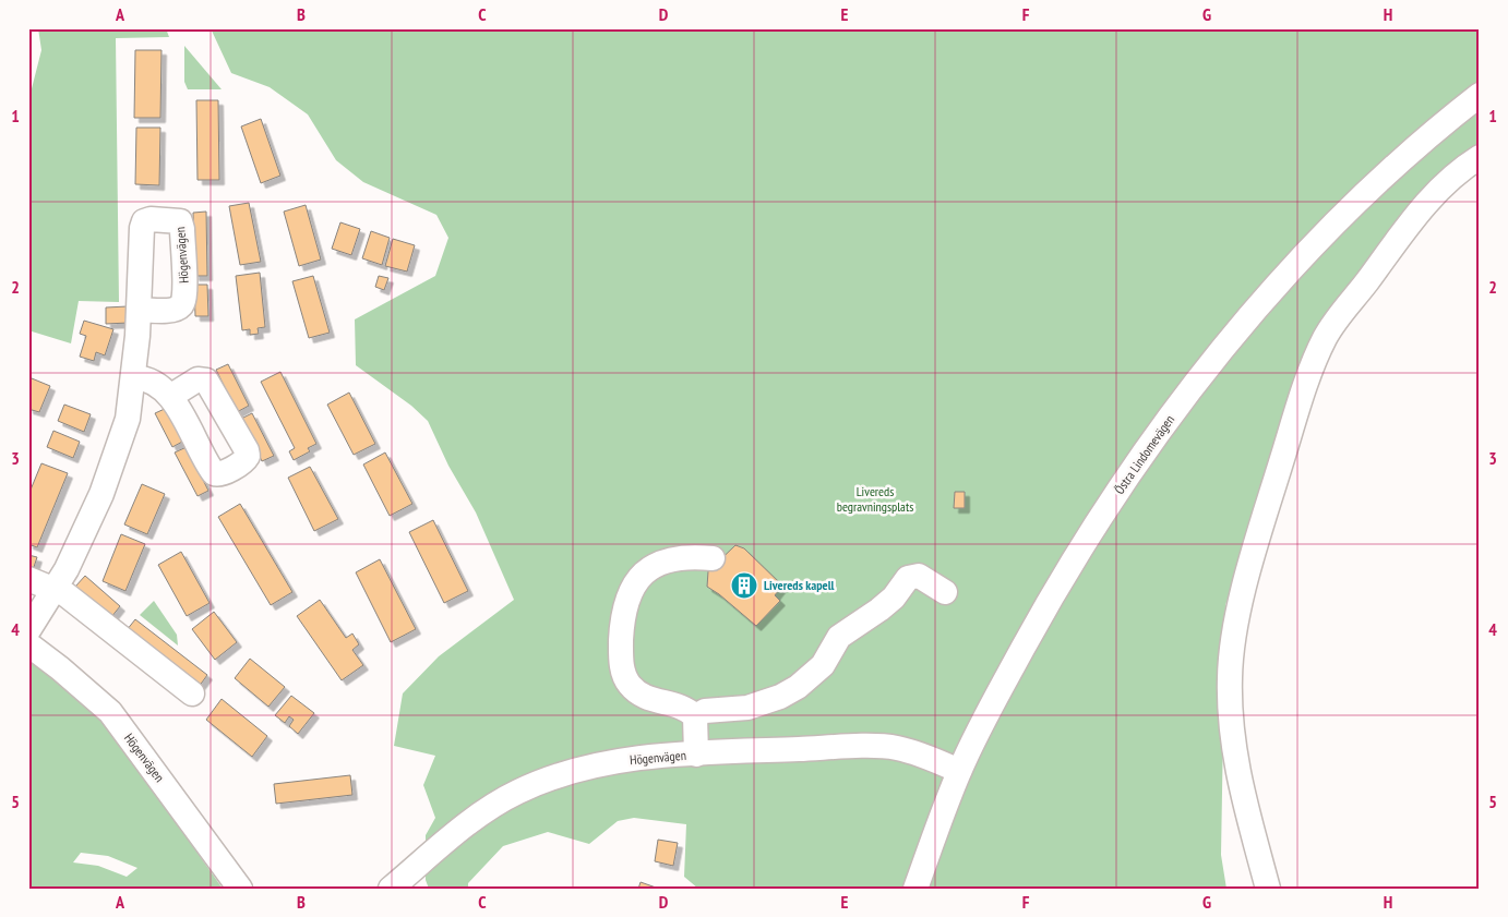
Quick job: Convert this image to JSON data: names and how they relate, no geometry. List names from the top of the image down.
{
  "streets": {
    "street": ["Högenvägen", "Östra Lindomevägen"]
  },
  "crossings": [
    ["Högenvägen", "Östra Lindomevägen"]
  ],
  "parks": ["Livereds begravningsplats"],
  "places": {
    "building": ["Livereds kapell"]
  },
  "grid": {
    "columns": [
      "A",
      "B",
      "C",
      "D",
      "E",
      "F",
      "G",
      "H"
    ],
    "rows": [
      "1",
      "2",
      "3",
      "4",
      "5"
    ]
  }
}
